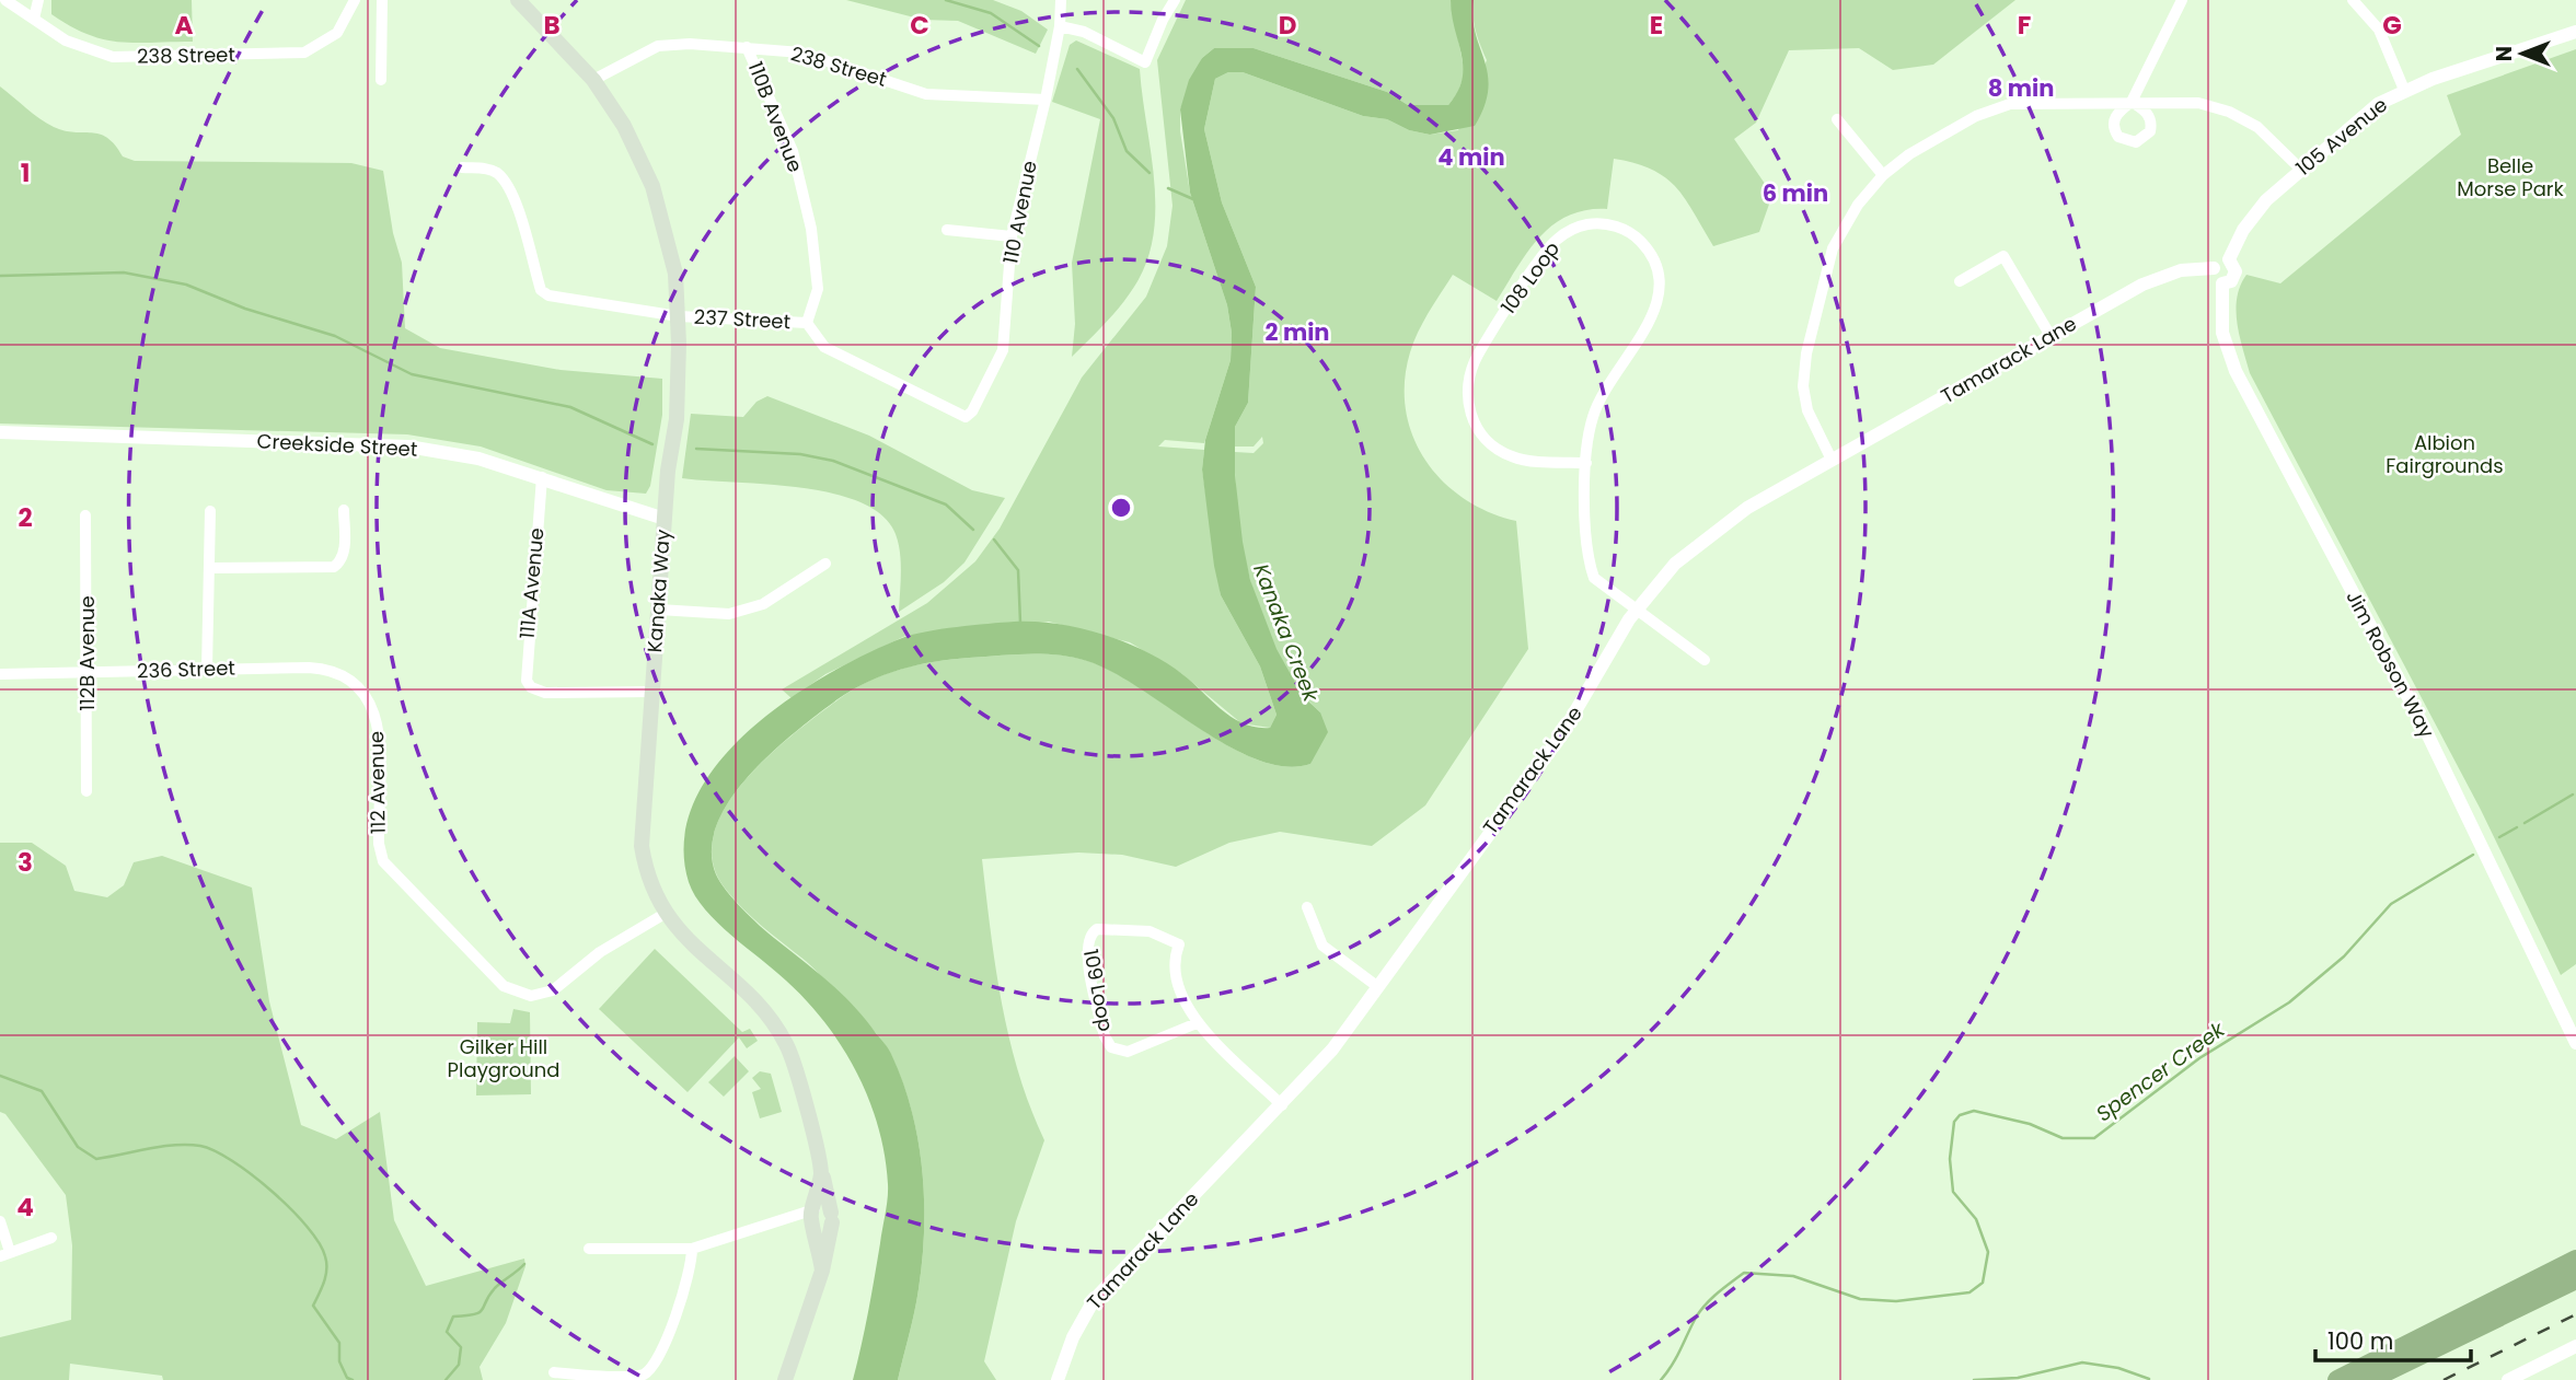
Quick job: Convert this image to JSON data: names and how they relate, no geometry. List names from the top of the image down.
{
  "streets": {
    "main road": ["Kanaka Way"],
    "street": [
      "238 Street",
      "110B Avenue",
      "105 Avenue",
      "110 Avenue",
      "108 Loop",
      "237 Street",
      "Tamarack Lane",
      "Creekside Street",
      "111A Avenue",
      "112B Avenue",
      "Jim Robson Way",
      "236 Street",
      "112 Avenue",
      "109 Loop"
    ]
  },
  "crossings": [
    ["238 Street", "110B Avenue"],
    ["238 Street", "110 Avenue"],
    ["238 Street", "Kanaka Way"],
    ["110B Avenue", "237 Street"],
    ["105 Avenue", "Tamarack Lane"],
    ["105 Avenue", "Jim Robson Way"],
    ["110 Avenue", "237 Street"],
    ["108 Loop", "Tamarack Lane"],
    ["237 Street", "Kanaka Way"],
    ["Tamarack Lane", "Jim Robson Way"],
    ["Creekside Street", "111A Avenue"],
    ["Creekside Street", "Kanaka Way"],
    ["111A Avenue", "Kanaka Way"],
    ["Kanaka Way", "112 Avenue"],
    ["112B Avenue", "236 Street"],
    ["236 Street", "112 Avenue"]
  ],
  "water": ["Kanaka Creek", "Spencer Creek"],
  "parks": ["Belle Morse Park", "Albion Fairgrounds", "Gilker Hill Playground"],
  "scale_bar": "100 m",
  "north": "left",
  "grid": {
    "columns": [
      "A",
      "B",
      "C",
      "D",
      "E",
      "F",
      "G"
    ],
    "rows": [
      "1",
      "2",
      "3",
      "4"
    ]
  },
  "rings": [
    "8 min",
    "4 min",
    "6 min",
    "2 min"
  ]
}
